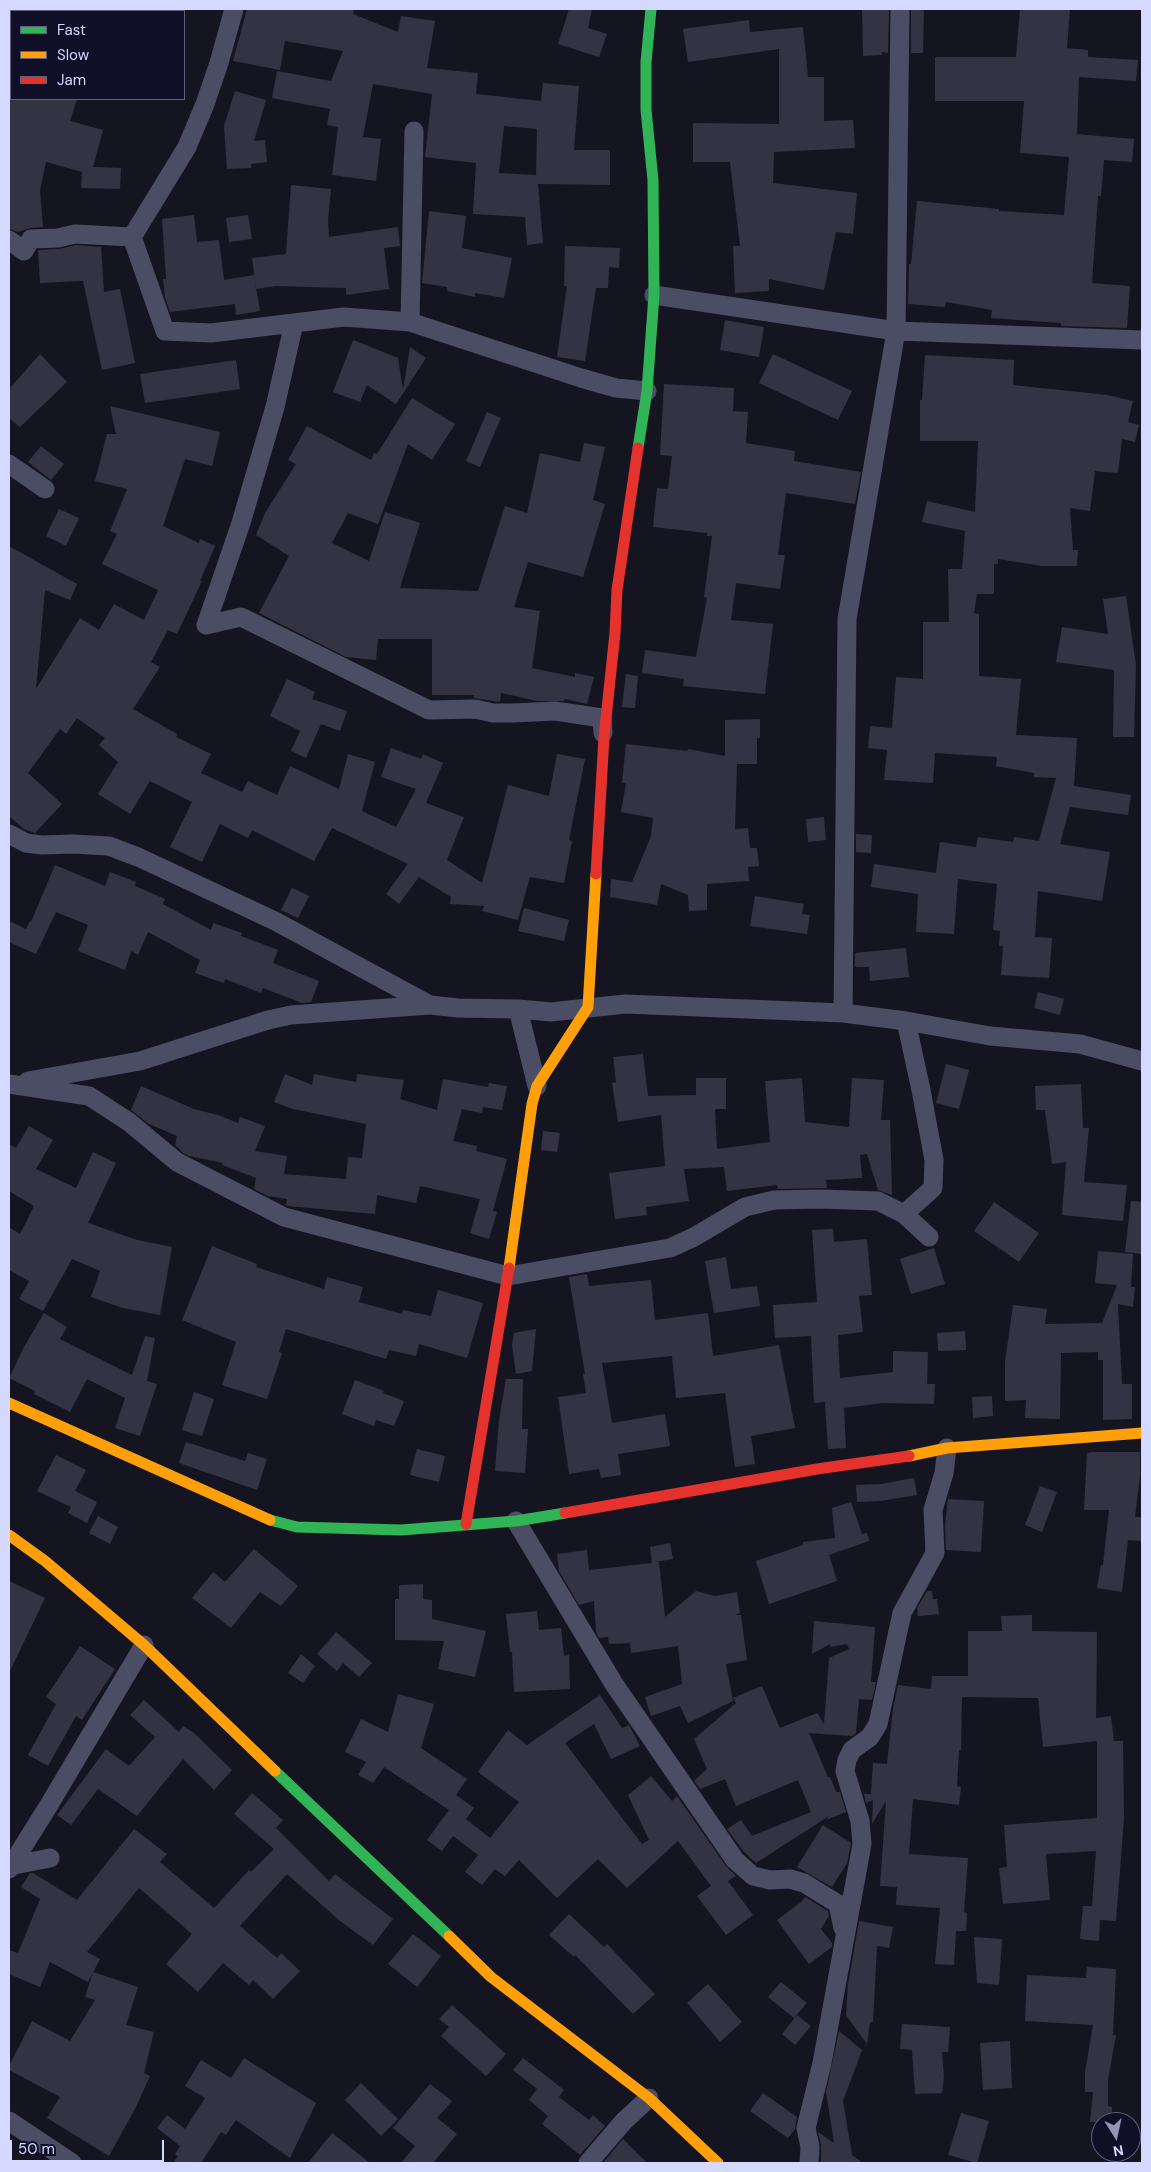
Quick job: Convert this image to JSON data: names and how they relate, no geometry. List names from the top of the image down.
{
  "legend": ["Fast", "Slow", "Jam"],
  "scale_bar": "50 m",
  "north": "bottom"
}
